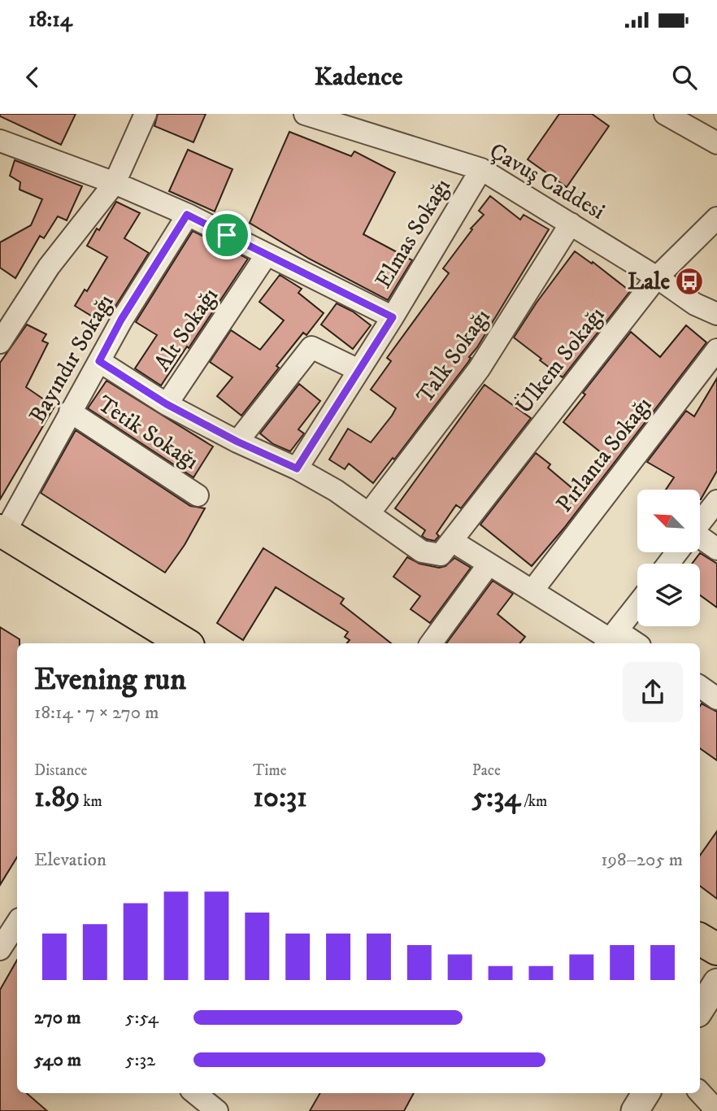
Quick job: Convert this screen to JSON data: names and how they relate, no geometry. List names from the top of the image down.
{
  "streets": {
    "street": [
      "Çavuş Caddesi",
      "Elmas Sokağı",
      "Alt Sokağı",
      "Talk Sokağı",
      "Bayındır Sokağı",
      "Ülkem Sokağı",
      "Tetik Sokağı",
      "Pırlanta Sokağı"
    ]
  },
  "crossings": [
    ["Çavuş Caddesi", "Elmas Sokağı"],
    ["Çavuş Caddesi", "Talk Sokağı"],
    ["Çavuş Caddesi", "Ülkem Sokağı"],
    ["Elmas Sokağı", "Ülkem Sokağı"],
    ["Alt Sokağı", "Ülkem Sokağı"],
    ["Talk Sokağı", "Ülkem Sokağı"],
    ["Bayındır Sokağı", "Ülkem Sokağı"],
    ["Bayındır Sokağı", "Tetik Sokağı"]
  ],
  "places": {
    "bus stop": ["Lale"]
  },
  "north": "top left",
  "page": {
    "status": "18:14",
    "header": "Kadence",
    "heading": ["Evening run", "18:14 · 7 × 270 m"],
    "stats": [
      ["Distance", "1.89 km"],
      ["Time", "10:31"],
      ["Pace", "5:34 /km"]
    ],
    "chart": ["Elevation", "198–205 m"],
    "list": [
      {
        "name": "270 m",
        "note": "5:54"
      },
      {
        "name": "540 m",
        "note": "5:32"
      }
    ]
  }
}
